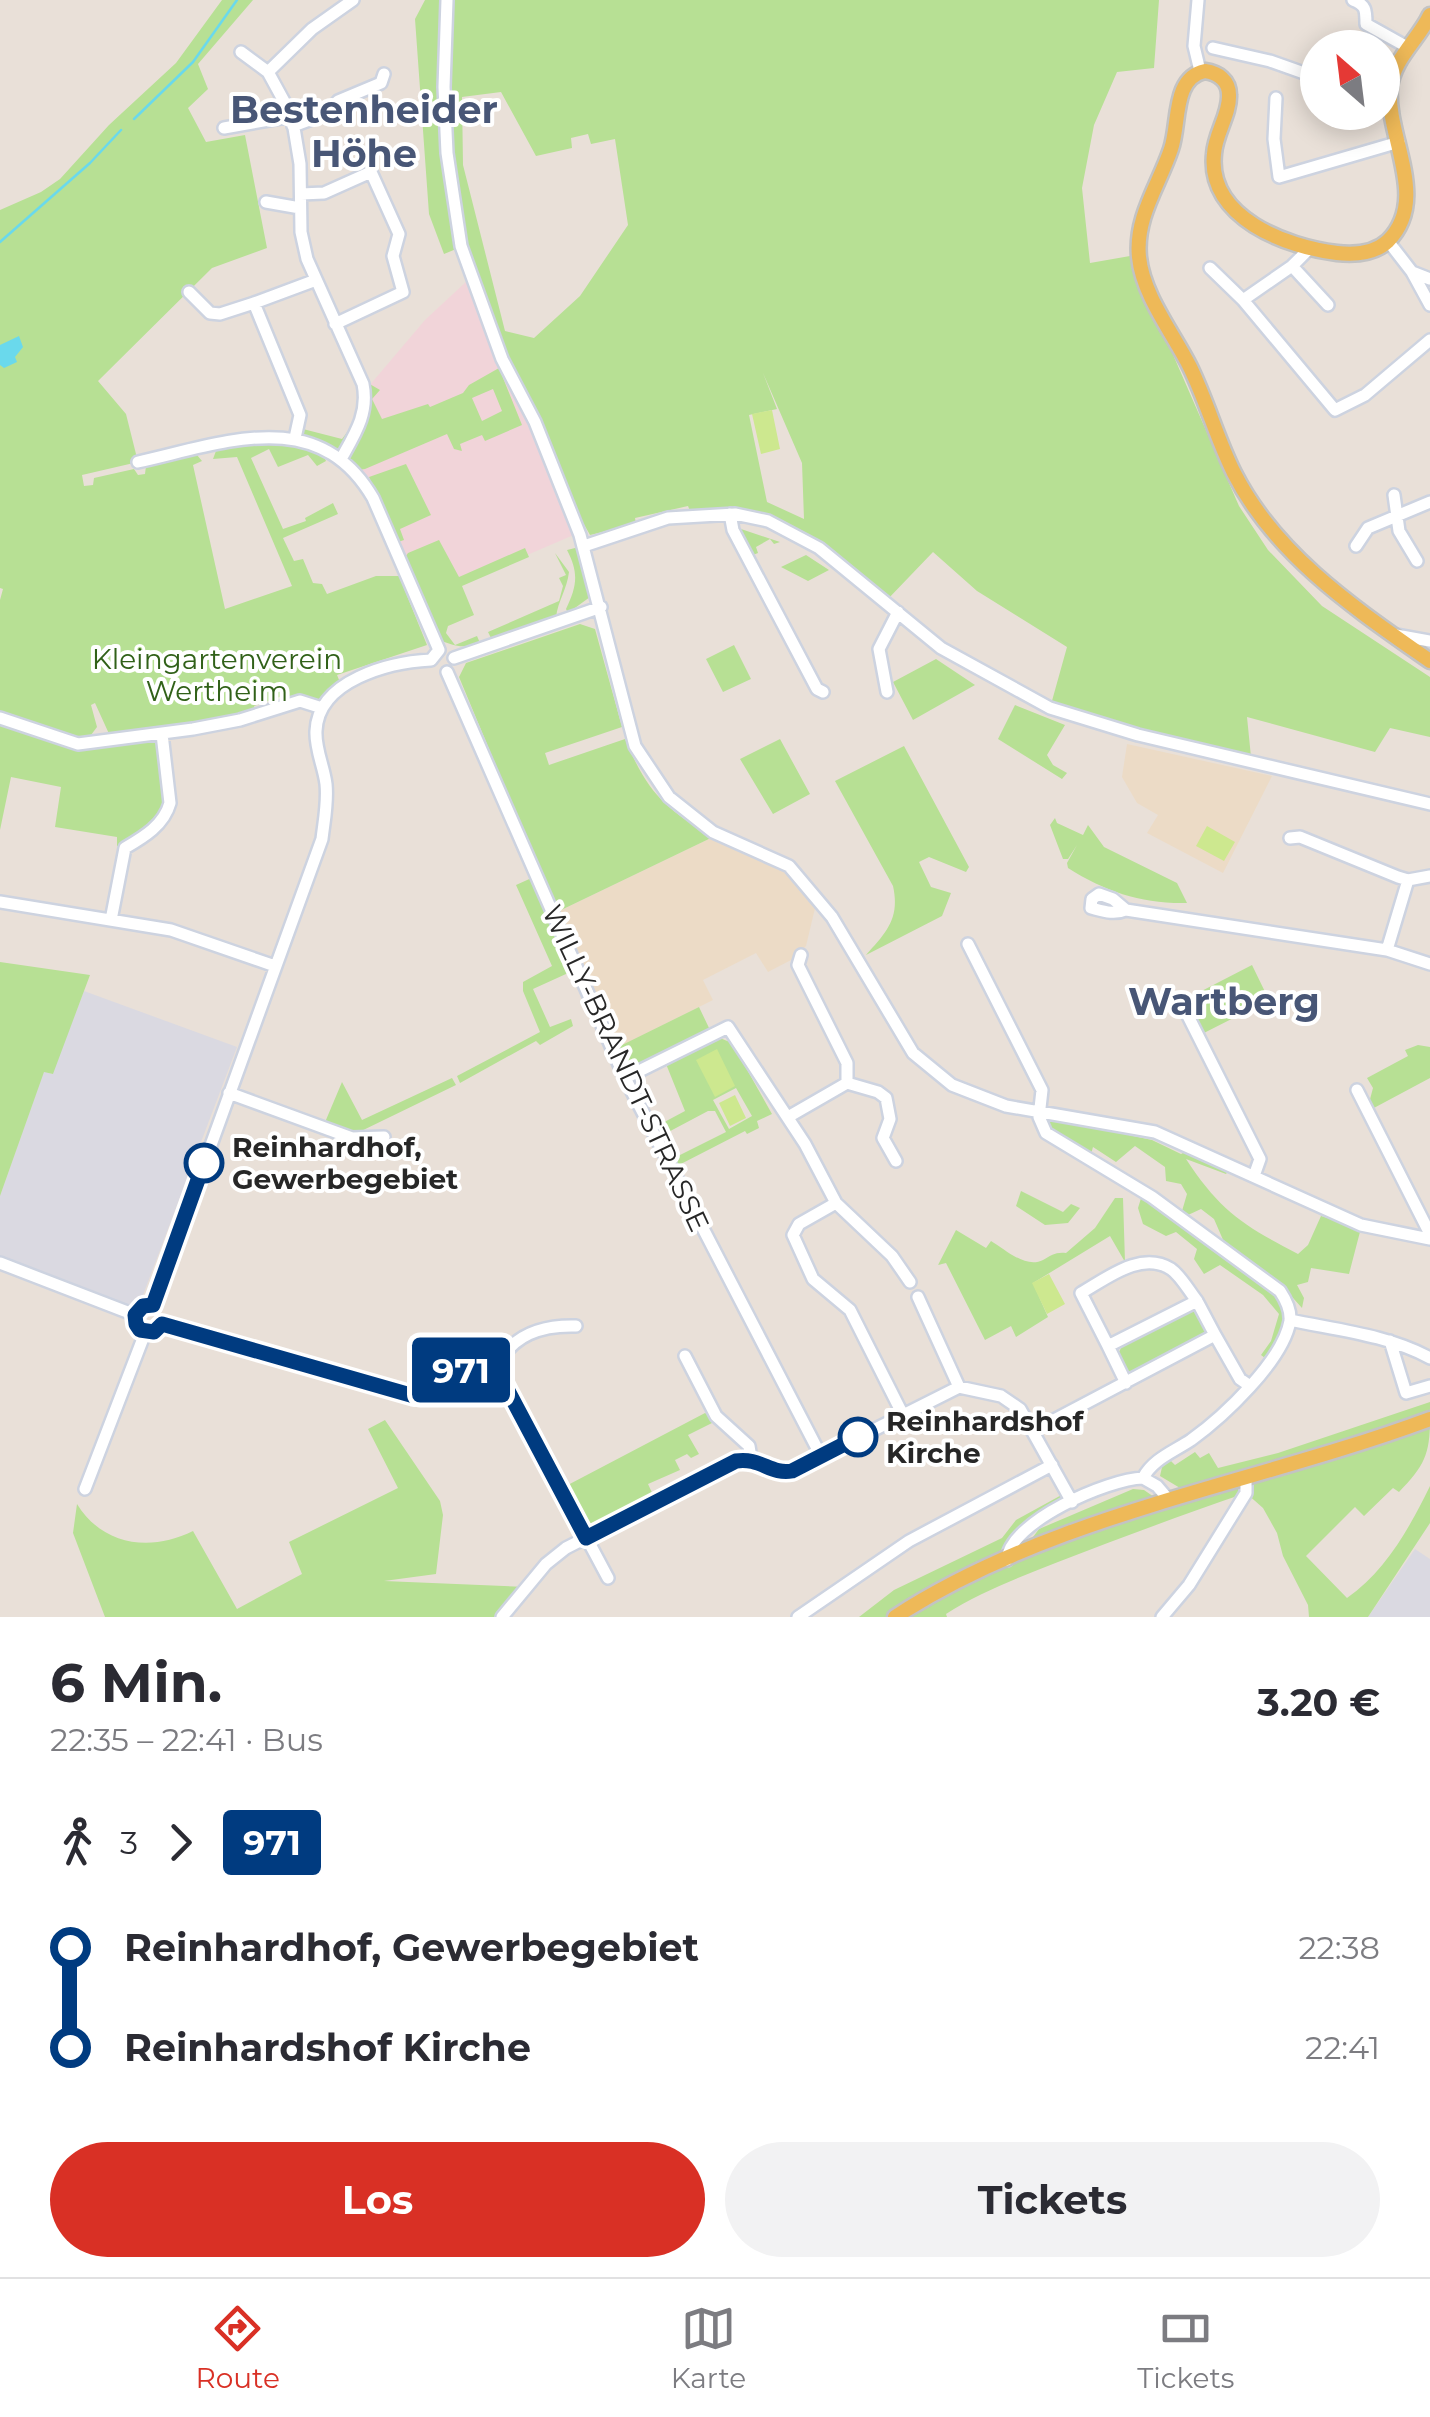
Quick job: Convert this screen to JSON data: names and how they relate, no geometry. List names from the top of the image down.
{
  "streets": {
    "street": ["WILLY-BRANDT-STRASSE"]
  },
  "districts": ["Bestenheider Höhe", "Wartberg"],
  "parks": ["Kleingartenverein Wertheim"],
  "places": ["Reinhardhof, Gewerbegebiet", "Reinhardshof Kirche"],
  "lines": ["bus line 971"],
  "north": "top left",
  "page": {
    "on_map": "971",
    "heading": ["6 Min.", "22:35 – 22:41 · Bus", "3.20 €"],
    "legs": ["3", "971"],
    "list": [
      {
        "name": "Reinhardhof, Gewerbegebiet",
        "value": "22:38"
      },
      {
        "name": "Reinhardshof Kirche",
        "value": "22:41"
      }
    ],
    "buttons": ["Los", "Tickets"],
    "tabs": ["Route", "Karte", "Tickets"]
  }
}
